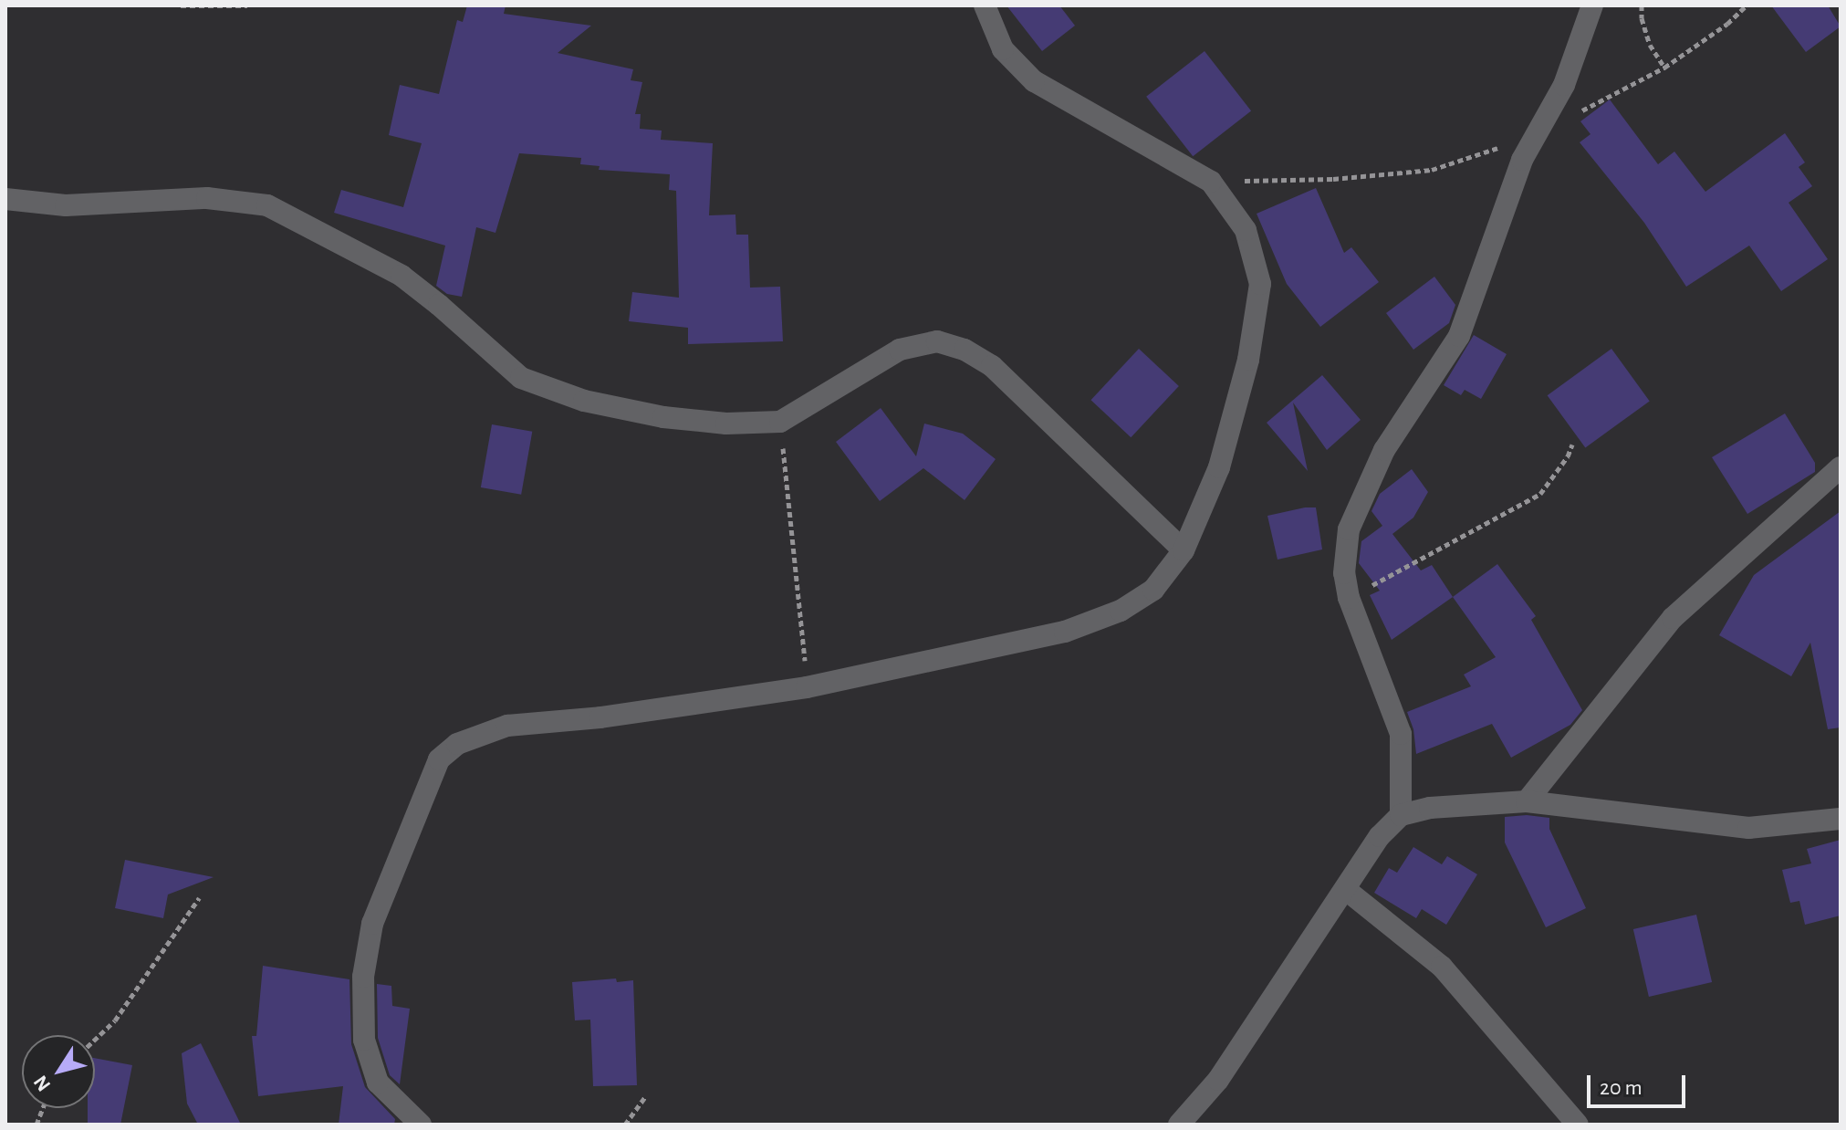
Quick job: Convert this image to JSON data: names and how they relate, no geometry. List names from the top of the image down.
{
  "scale_bar": "20 m",
  "north": "bottom left"
}
